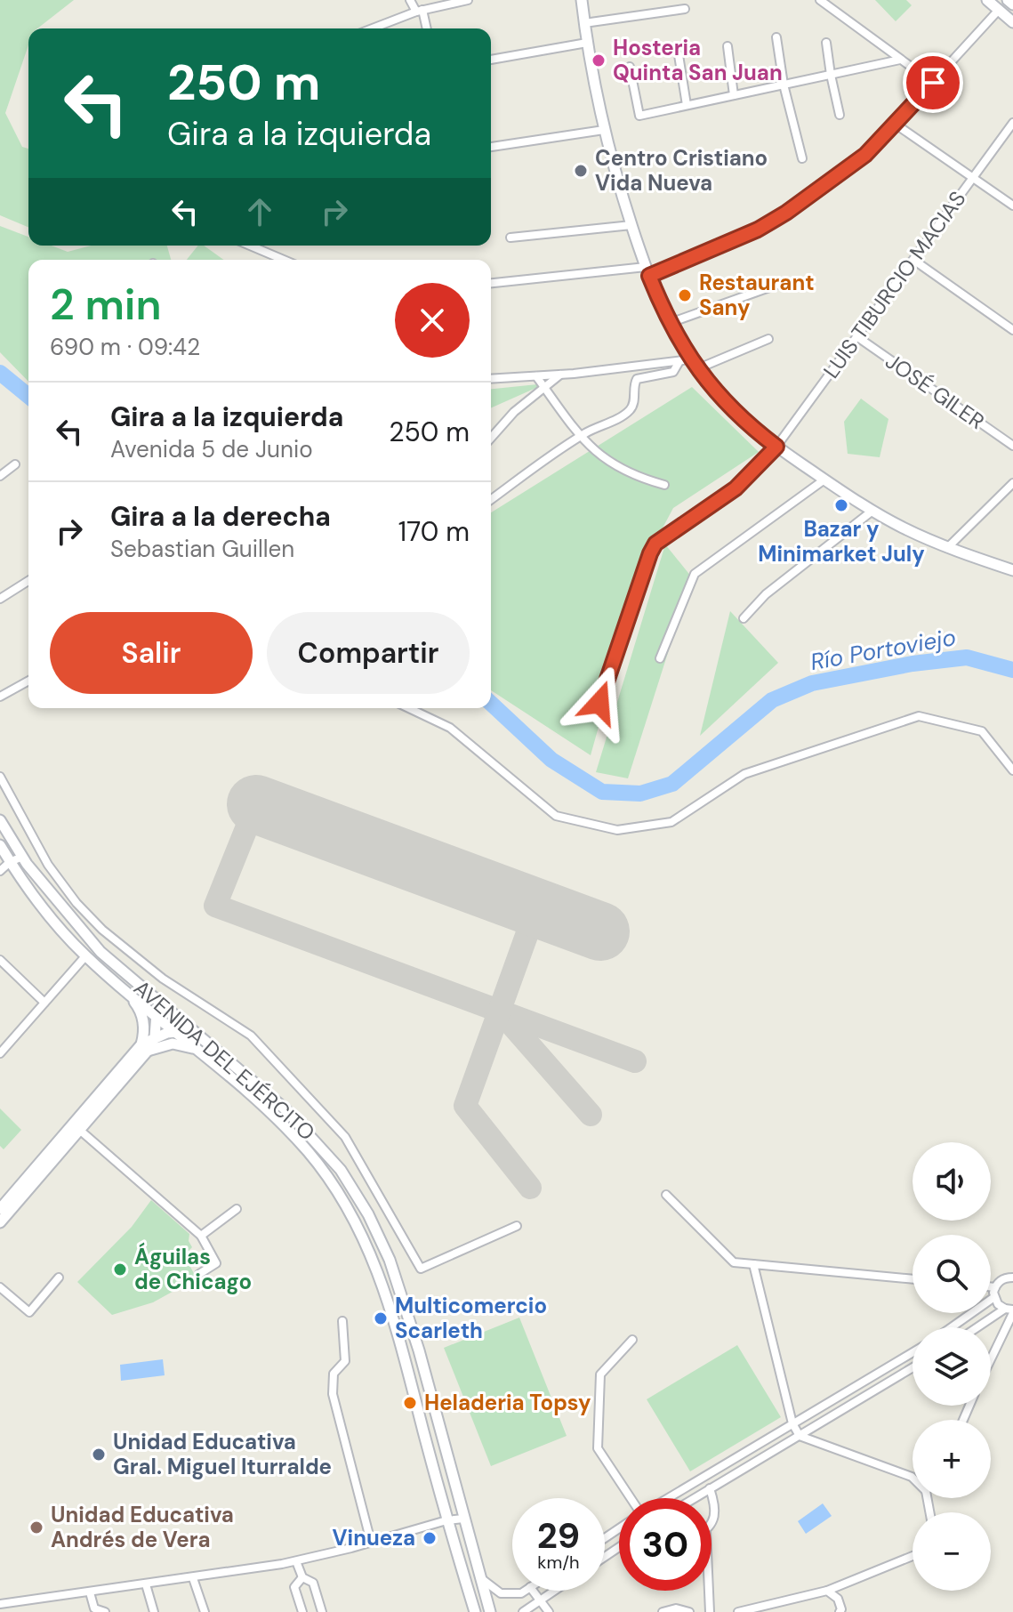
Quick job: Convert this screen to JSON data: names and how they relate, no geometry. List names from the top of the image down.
{
  "streets": {
    "main road": ["AVENIDA DEL EJÉRCITO"],
    "street": ["LUIS TIBURCIO MACIAS", "JOSÉ GILER"]
  },
  "crossings": [
    ["LUIS TIBURCIO MACIAS", "JOSÉ GILER"]
  ],
  "water": ["Río Portoviejo"],
  "places": [
    "Hosteria Quinta San Juan",
    "Centro Cristiano Vida Nueva",
    "Restaurant Sany",
    "Bazar y Minimarket July",
    "Águilas de Chicago",
    "Multicomercio Scarleth",
    "Heladeria Topsy",
    "Unidad Educativa Gral. Miguel Iturralde",
    "Unidad Educativa Andrés de Vera",
    "Vinueza"
  ],
  "page": {
    "turn": ["250 m", "Gira a la izquierda"],
    "heading": ["2 min", "690 m · 09:42"],
    "list": [
      {
        "name": "Gira a la izquierda",
        "note": "Avenida 5 de Junio",
        "value": "250 m"
      },
      {
        "name": "Gira a la derecha",
        "note": "Sebastian Guillen",
        "value": "170 m"
      }
    ],
    "buttons": ["Salir", "Compartir"],
    "map_buttons": ["+", "−"],
    "speed": "29 km/h",
    "limit": "30"
  }
}
